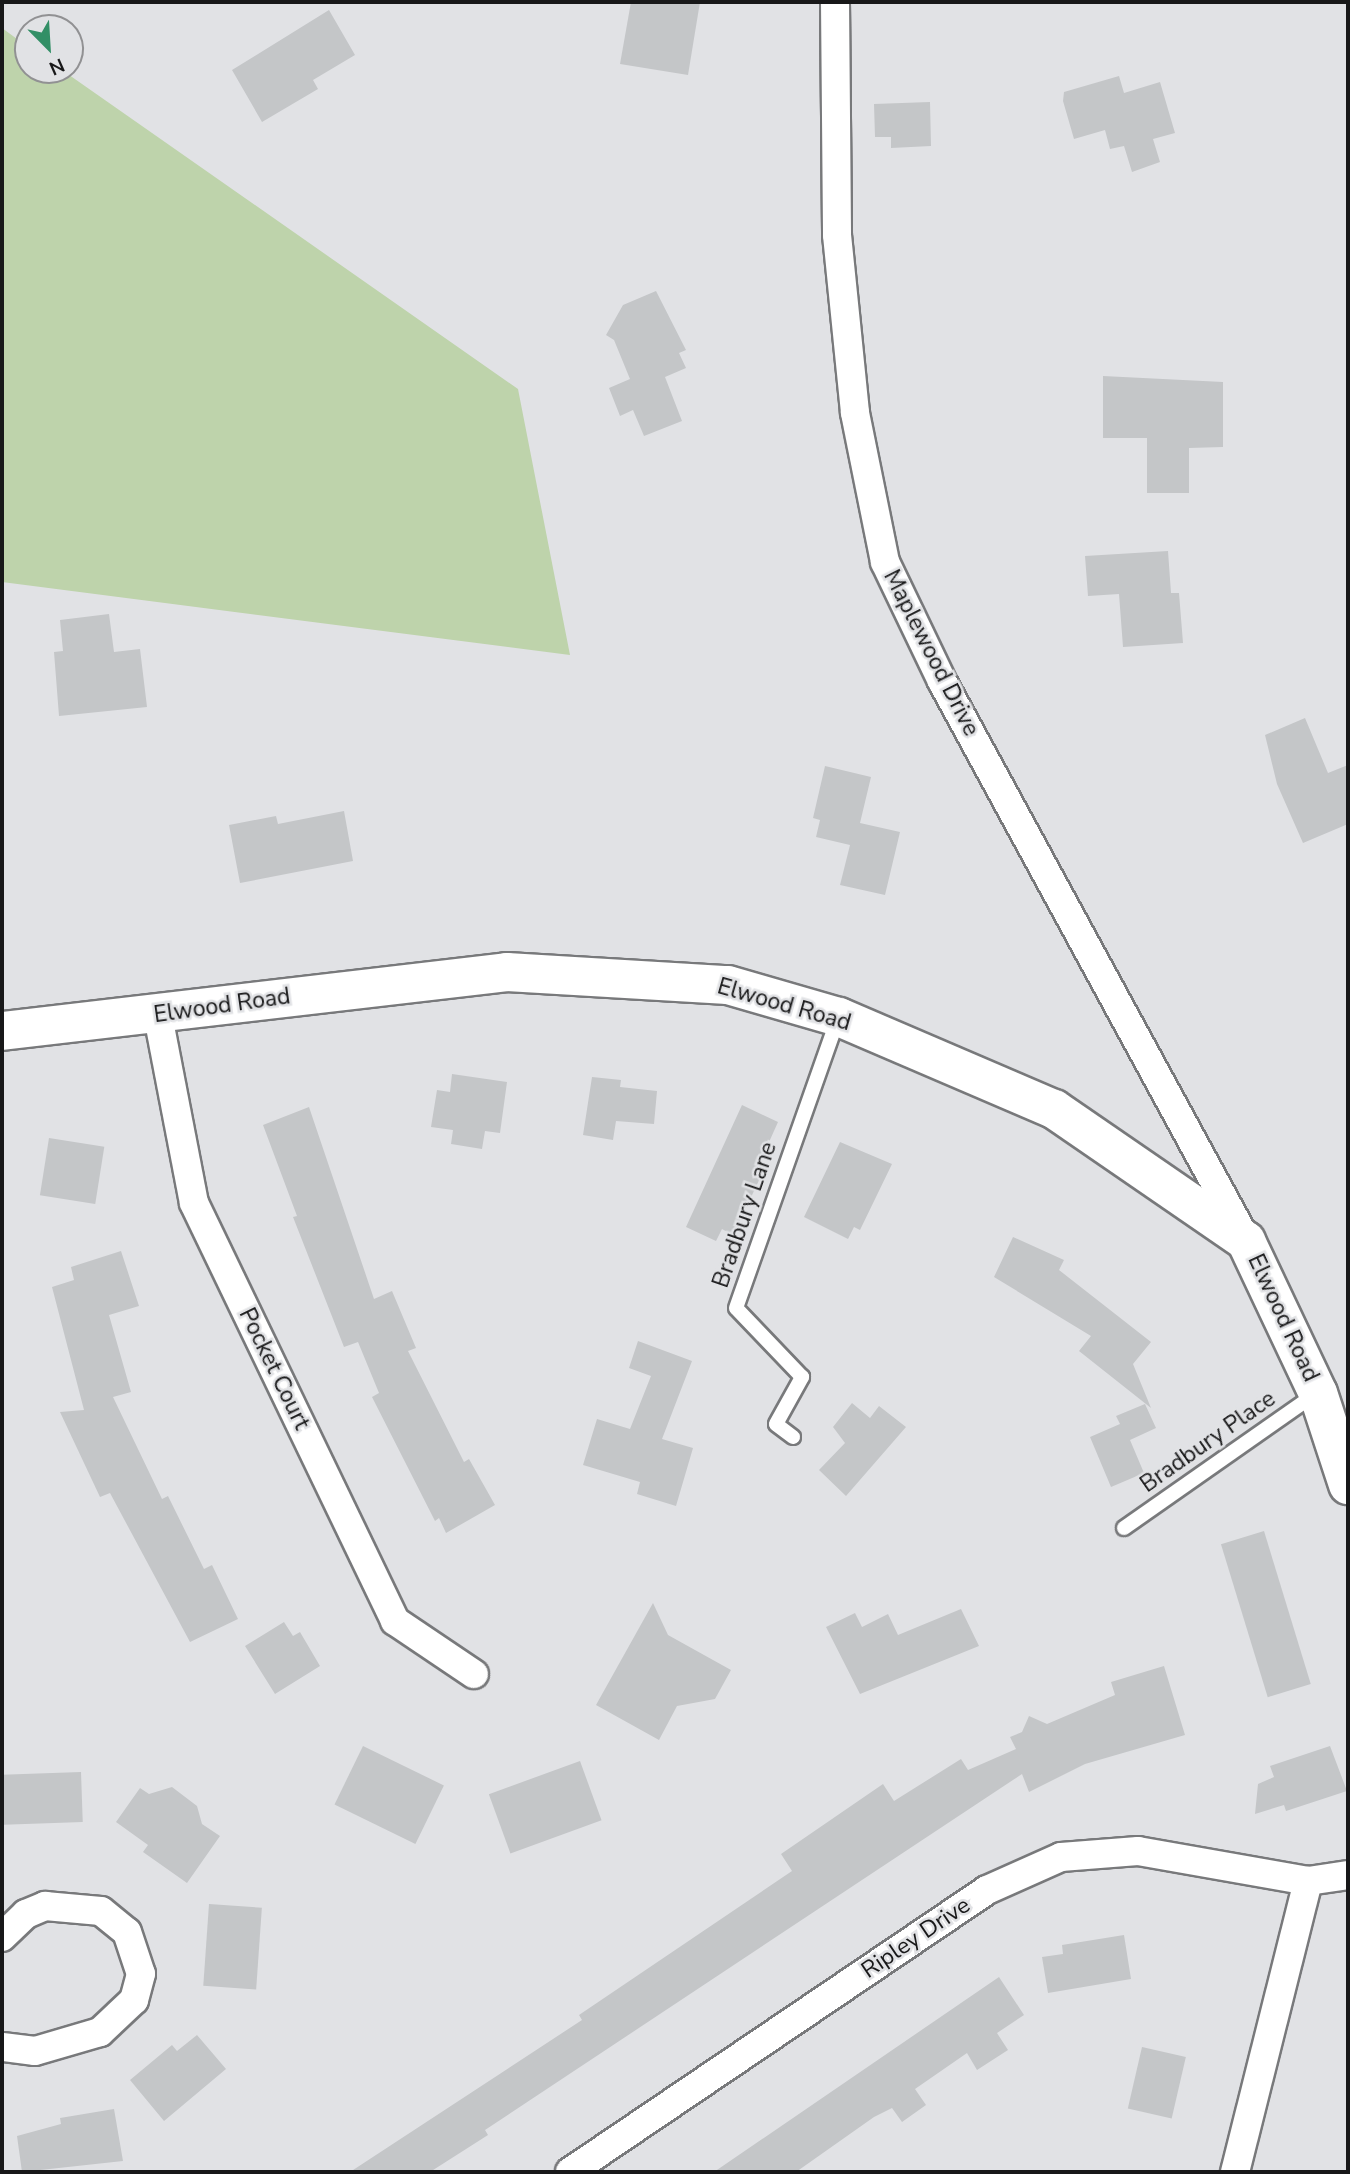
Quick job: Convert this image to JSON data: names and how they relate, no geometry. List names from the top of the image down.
{
  "streets": {
    "main road": ["Elwood Road"],
    "street": ["Maplewood Drive", "Pocket Court", "Ripley Drive"],
    "lane": ["Bradbury Lane", "Bradbury Place"]
  },
  "crossings": [
    ["Maplewood Drive", "Elwood Road"],
    ["Elwood Road", "Bradbury Lane"],
    ["Elwood Road", "Pocket Court"],
    ["Elwood Road", "Bradbury Place"]
  ],
  "north": "bottom right"
}
